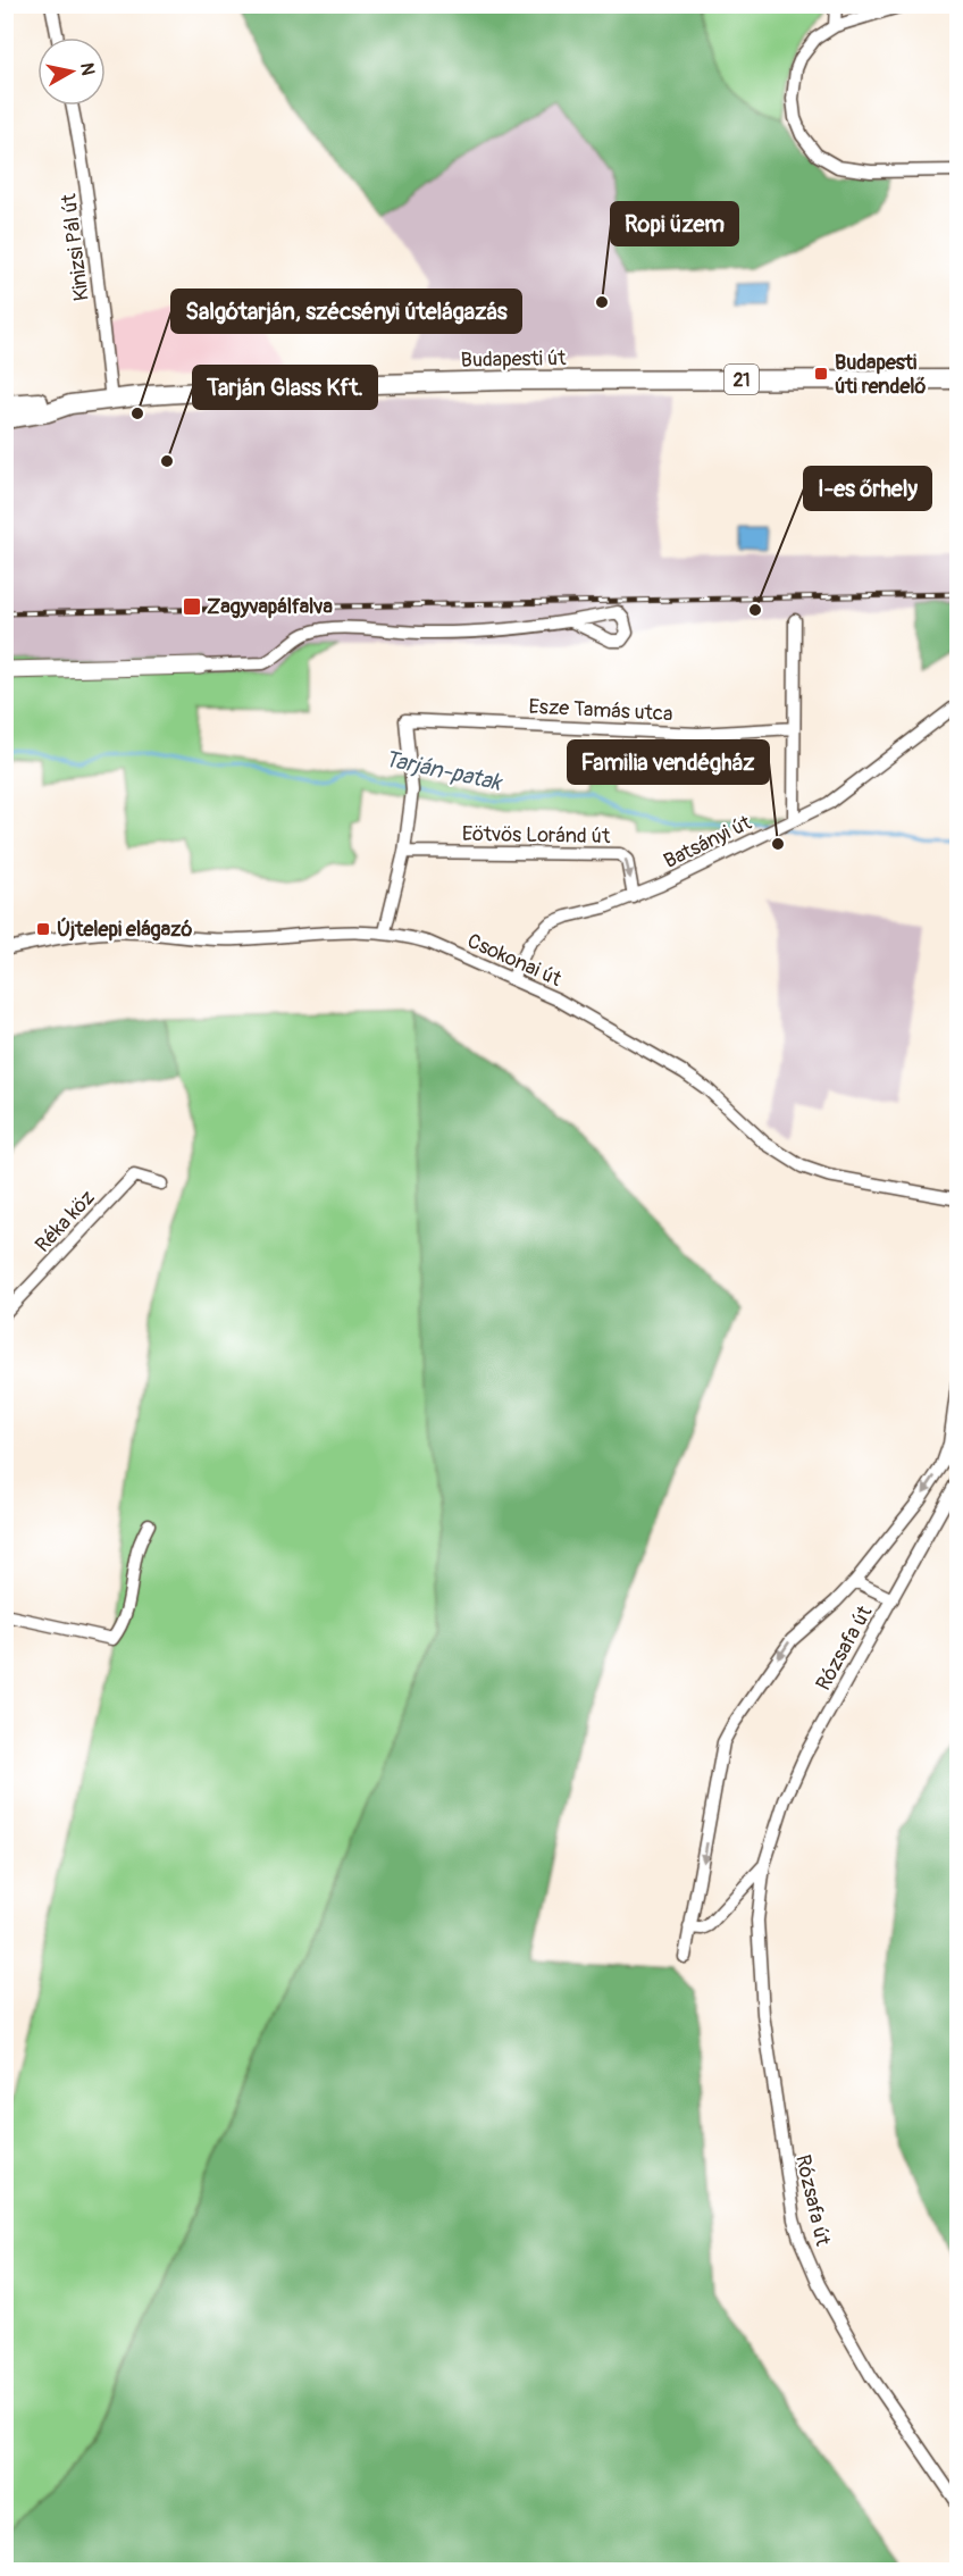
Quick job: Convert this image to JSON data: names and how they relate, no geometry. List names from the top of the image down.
{
  "streets": {
    "main road": ["Budapesti út", "21"],
    "street": [
      "Kinizsi Pál út",
      "Esze Tamás utca",
      "Eötvös Loránd út",
      "Batsányi út",
      "Csokonai út",
      "Réka köz",
      "Rózsafa út"
    ]
  },
  "crossings": [
    ["Kinizsi Pál út", "Budapesti út"],
    ["Esze Tamás utca", "Eötvös Loránd út"],
    ["Eötvös Loránd út", "Batsányi út"],
    ["Batsányi út", "Csokonai út"]
  ],
  "one_way": ["Eötvös Loránd út"],
  "water": ["Tarján-patak"],
  "places": {
    "other": [
      "Ropi üzem",
      "Salgótarján, szécsényi útelágazás",
      "Tarján Glass Kft.",
      "I-es őrhely",
      "Familia vendégház"
    ],
    "transit": ["Budapesti úti rendelő", "Zagyvapálfalva", "Újtelepi elágazó"]
  },
  "north": "right"
}
